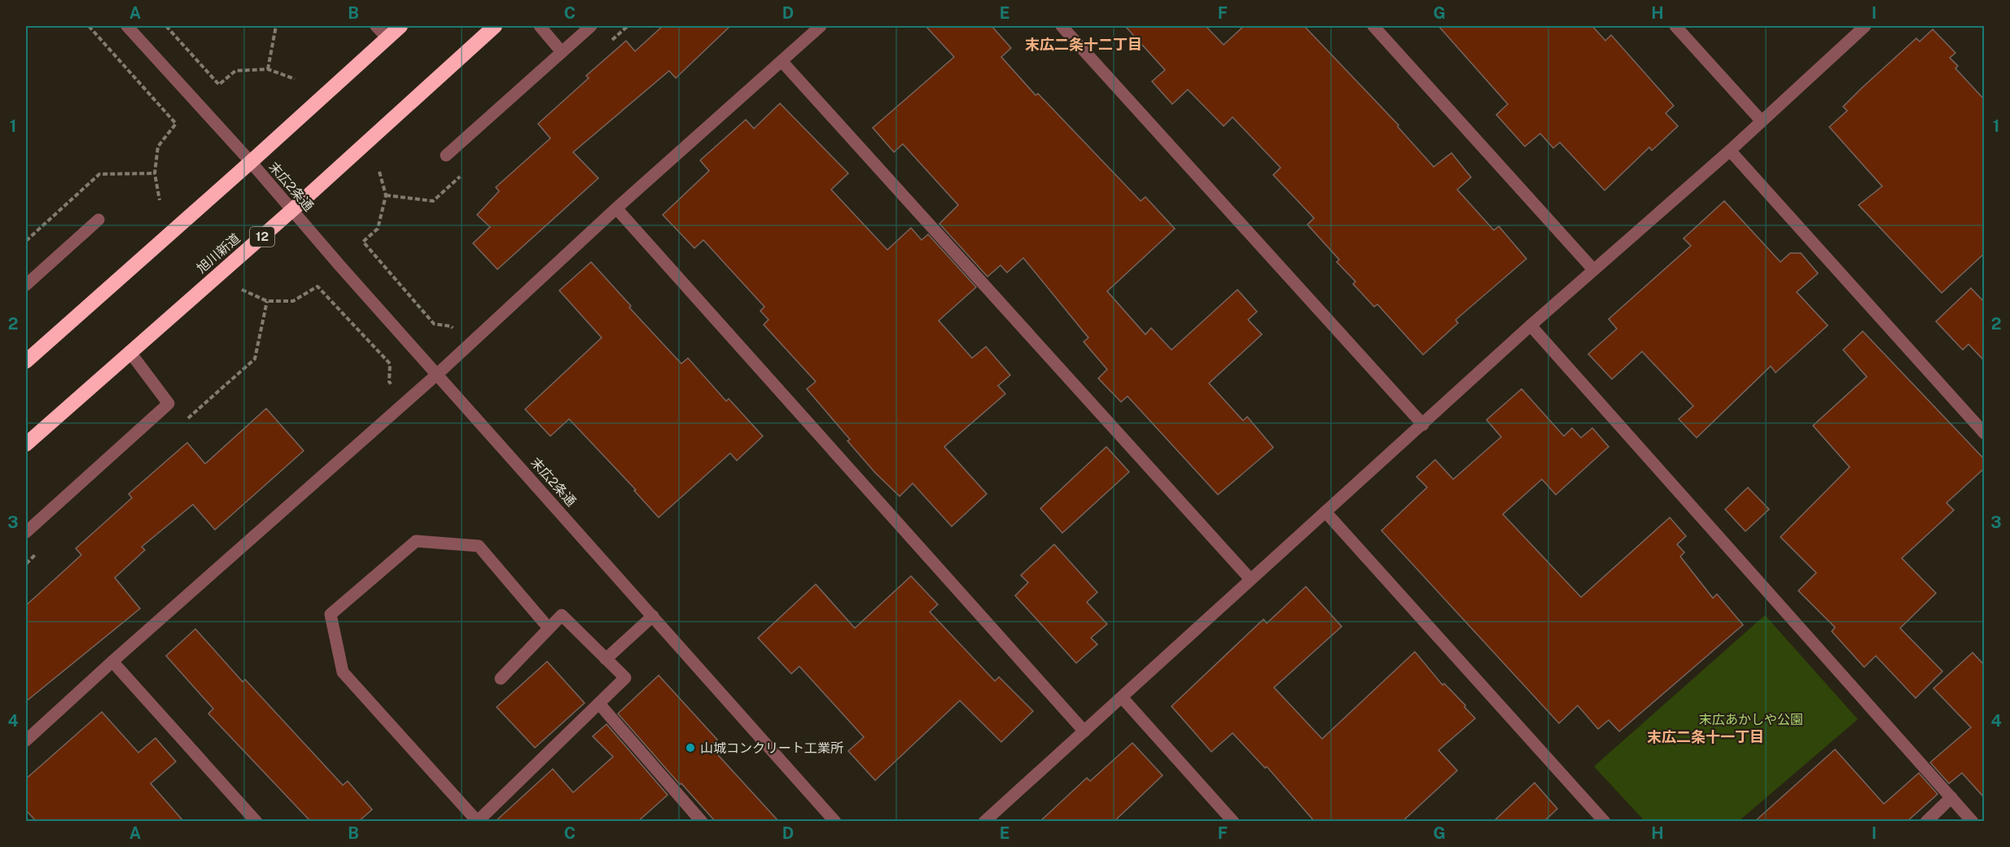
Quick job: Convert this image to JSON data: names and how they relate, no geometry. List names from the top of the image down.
{
  "streets": {
    "highway": ["12", "旭川新道"],
    "street": ["末広2条通"]
  },
  "crossings": [
    ["末広2条通", "旭川新道"]
  ],
  "districts": ["末広二条十二丁目", "末広二条十一丁目"],
  "parks": ["末広あかしや公園"],
  "places": ["山城コンクリート工業所"],
  "grid": {
    "columns": [
      "A",
      "B",
      "C",
      "D",
      "E",
      "F",
      "G",
      "H",
      "I"
    ],
    "rows": [
      "1",
      "2",
      "3",
      "4"
    ]
  }
}
